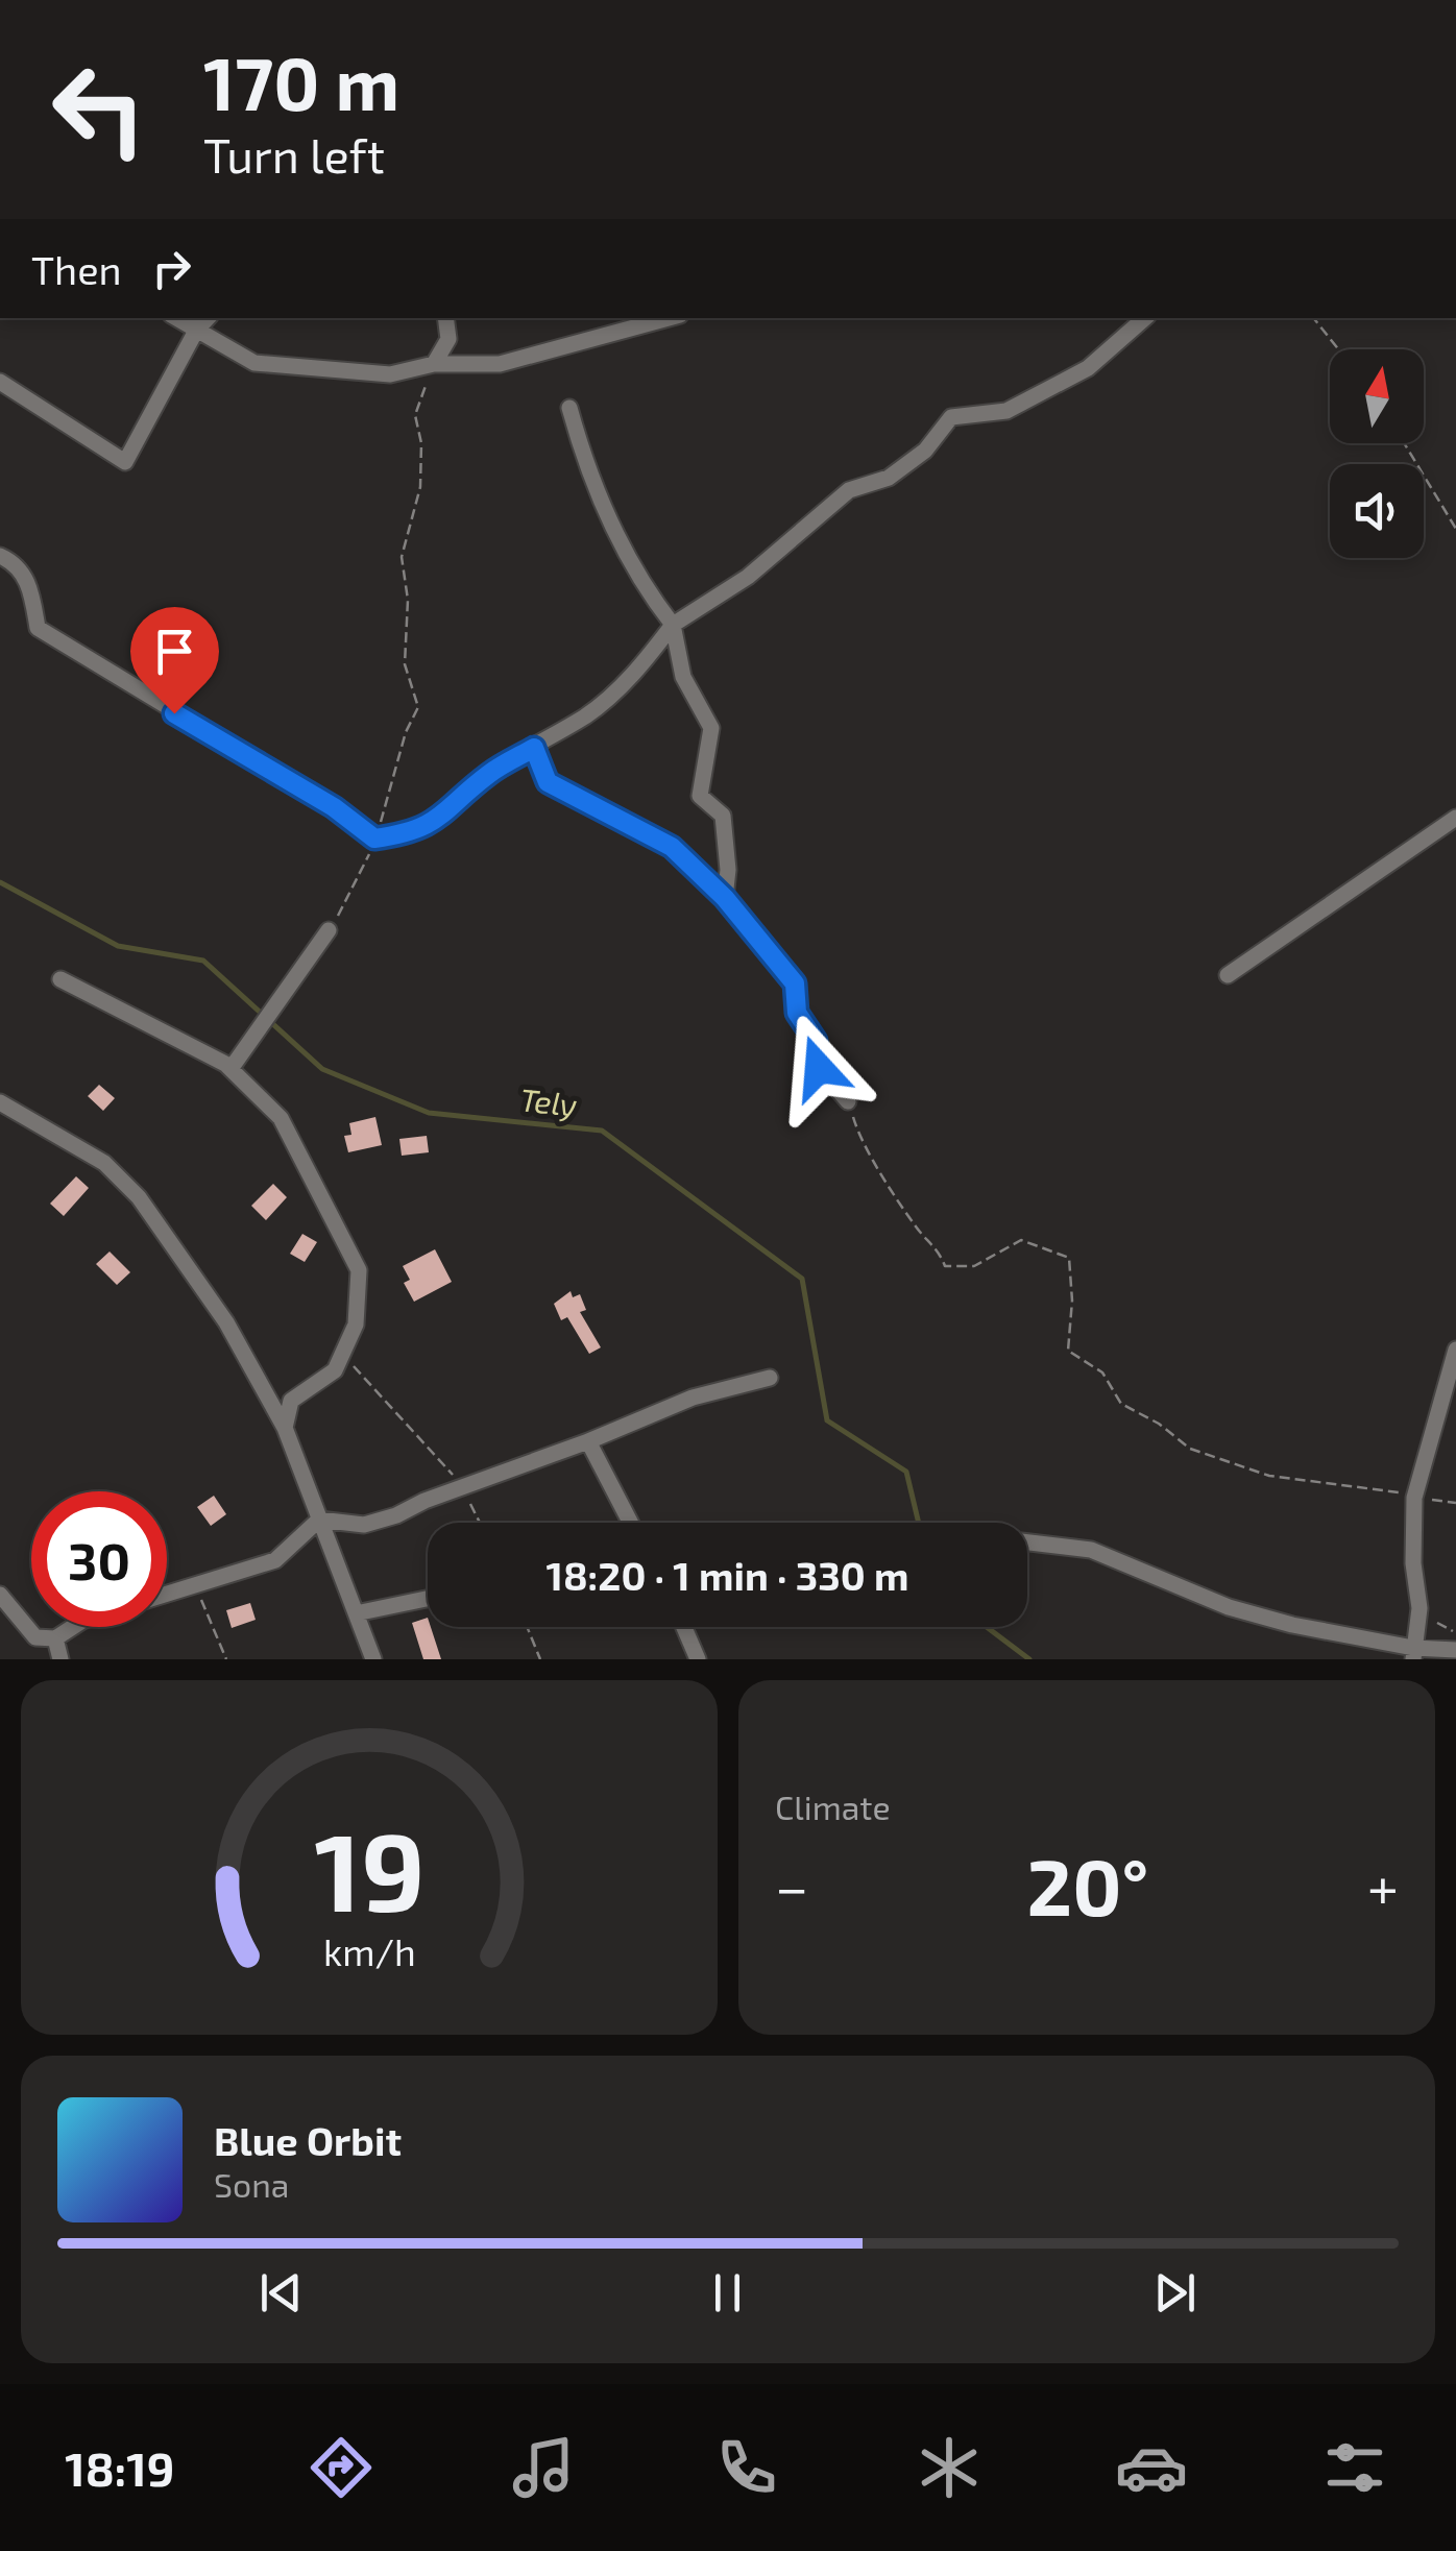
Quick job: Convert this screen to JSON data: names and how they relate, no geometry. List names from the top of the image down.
{
  "water": ["Tely"],
  "north": "top",
  "page": {
    "turn": ["170 m", "Turn left"],
    "then": "Then",
    "limit": "30",
    "trip": "18:20 · 1 min · 330 m",
    "tile": "Climate",
    "heat": ["−", "20°", "+"],
    "song": ["Blue Orbit", "Sona"],
    "tabs": "18:19",
    "gauge": ["19", "km/h"]
  }
}
